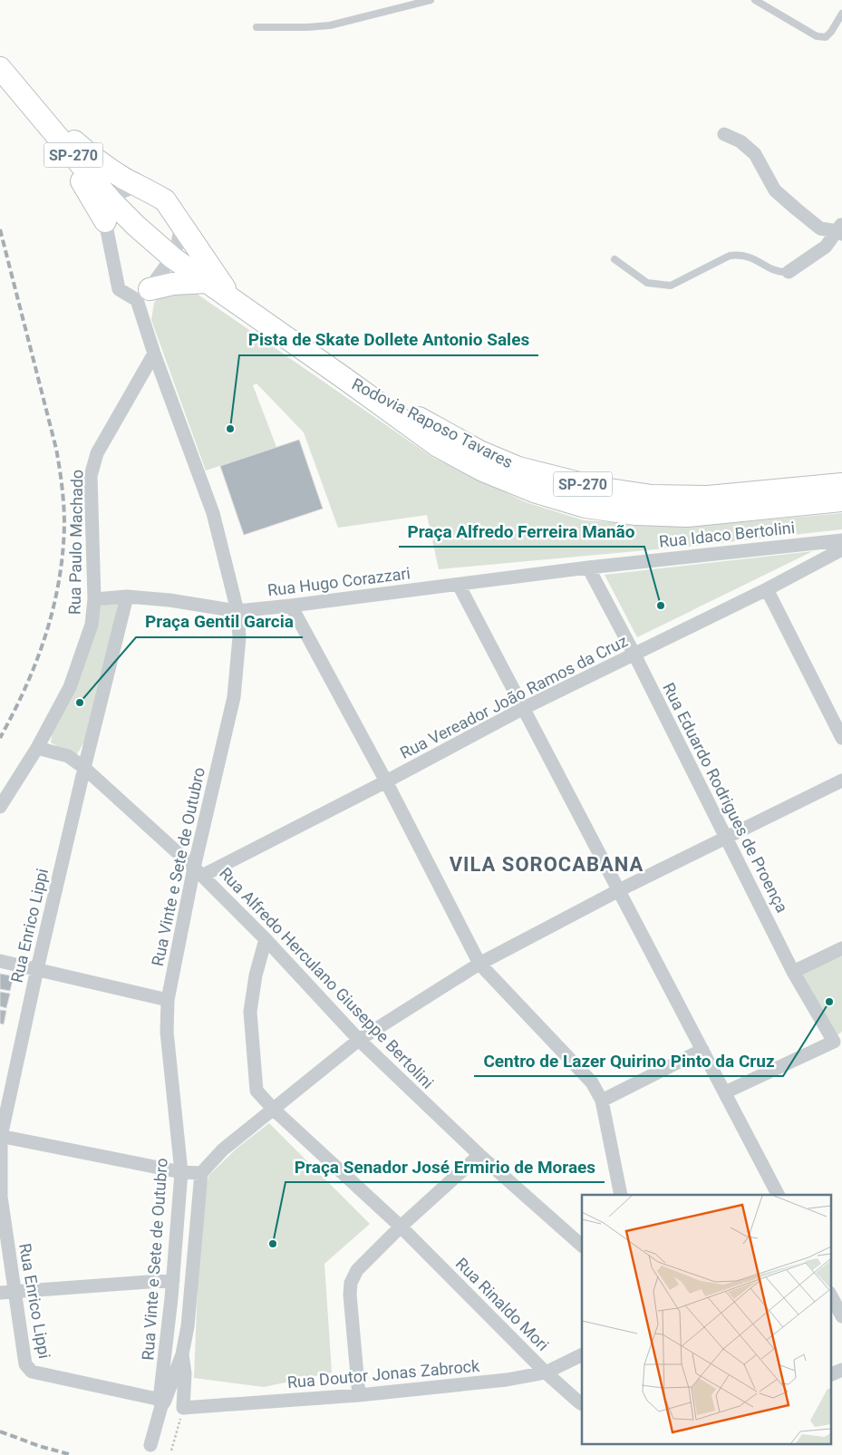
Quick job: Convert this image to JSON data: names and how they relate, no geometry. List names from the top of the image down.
{
  "streets": {
    "highway": ["SP-270", "Rodovia Raposo Tavares"],
    "street": [
      "Rua Idaco Bertolini",
      "Rua Paulo Machado",
      "Rua Hugo Corazzari",
      "Rua Vereador João Ramos da Cruz",
      "Rua Eduardo Rodrigues de Proença",
      "Rua Vinte e Sete de Outubro",
      "Rua Enrico Lippi",
      "Rua Alfredo Herculano Giuseppe Bertolini",
      "Rua Rinaldo Mori",
      "Rua Doutor Jonas Zabrock"
    ]
  },
  "crossings": [
    ["Rua Idaco Bertolini", "Rua Hugo Corazzari"],
    ["Rua Idaco Bertolini", "Rua Eduardo Rodrigues de Proença"],
    ["Rua Paulo Machado", "Rua Hugo Corazzari"],
    ["Rua Paulo Machado", "Rua Vinte e Sete de Outubro"],
    ["Rua Paulo Machado", "Rua Alfredo Herculano Giuseppe Bertolini"],
    ["Rua Hugo Corazzari", "Rua Eduardo Rodrigues de Proença"],
    ["Rua Hugo Corazzari", "Rua Vinte e Sete de Outubro"],
    ["Rua Hugo Corazzari", "Rua Enrico Lippi"],
    ["Rua Vereador João Ramos da Cruz", "Rua Eduardo Rodrigues de Proença"],
    ["Rua Vereador João Ramos da Cruz", "Rua Vinte e Sete de Outubro"],
    ["Rua Vereador João Ramos da Cruz", "Rua Alfredo Herculano Giuseppe Bertolini"],
    ["Rua Vinte e Sete de Outubro", "Rua Enrico Lippi"],
    ["Rua Vinte e Sete de Outubro", "Rua Alfredo Herculano Giuseppe Bertolini"],
    ["Rua Vinte e Sete de Outubro", "Rua Doutor Jonas Zabrock"],
    ["Rua Enrico Lippi", "Rua Alfredo Herculano Giuseppe Bertolini"],
    ["Rua Alfredo Herculano Giuseppe Bertolini", "Rua Rinaldo Mori"],
    ["Rua Rinaldo Mori", "Rua Doutor Jonas Zabrock"]
  ],
  "districts": ["VILA SOROCABANA"],
  "places": [
    "Pista de Skate Dollete Antonio Sales",
    "Praça Alfredo Ferreira Manão",
    "Praça Gentil Garcia",
    "Centro de Lazer Quirino Pinto da Cruz",
    "Praça Senador José Ermirio de Moraes"
  ]
}
